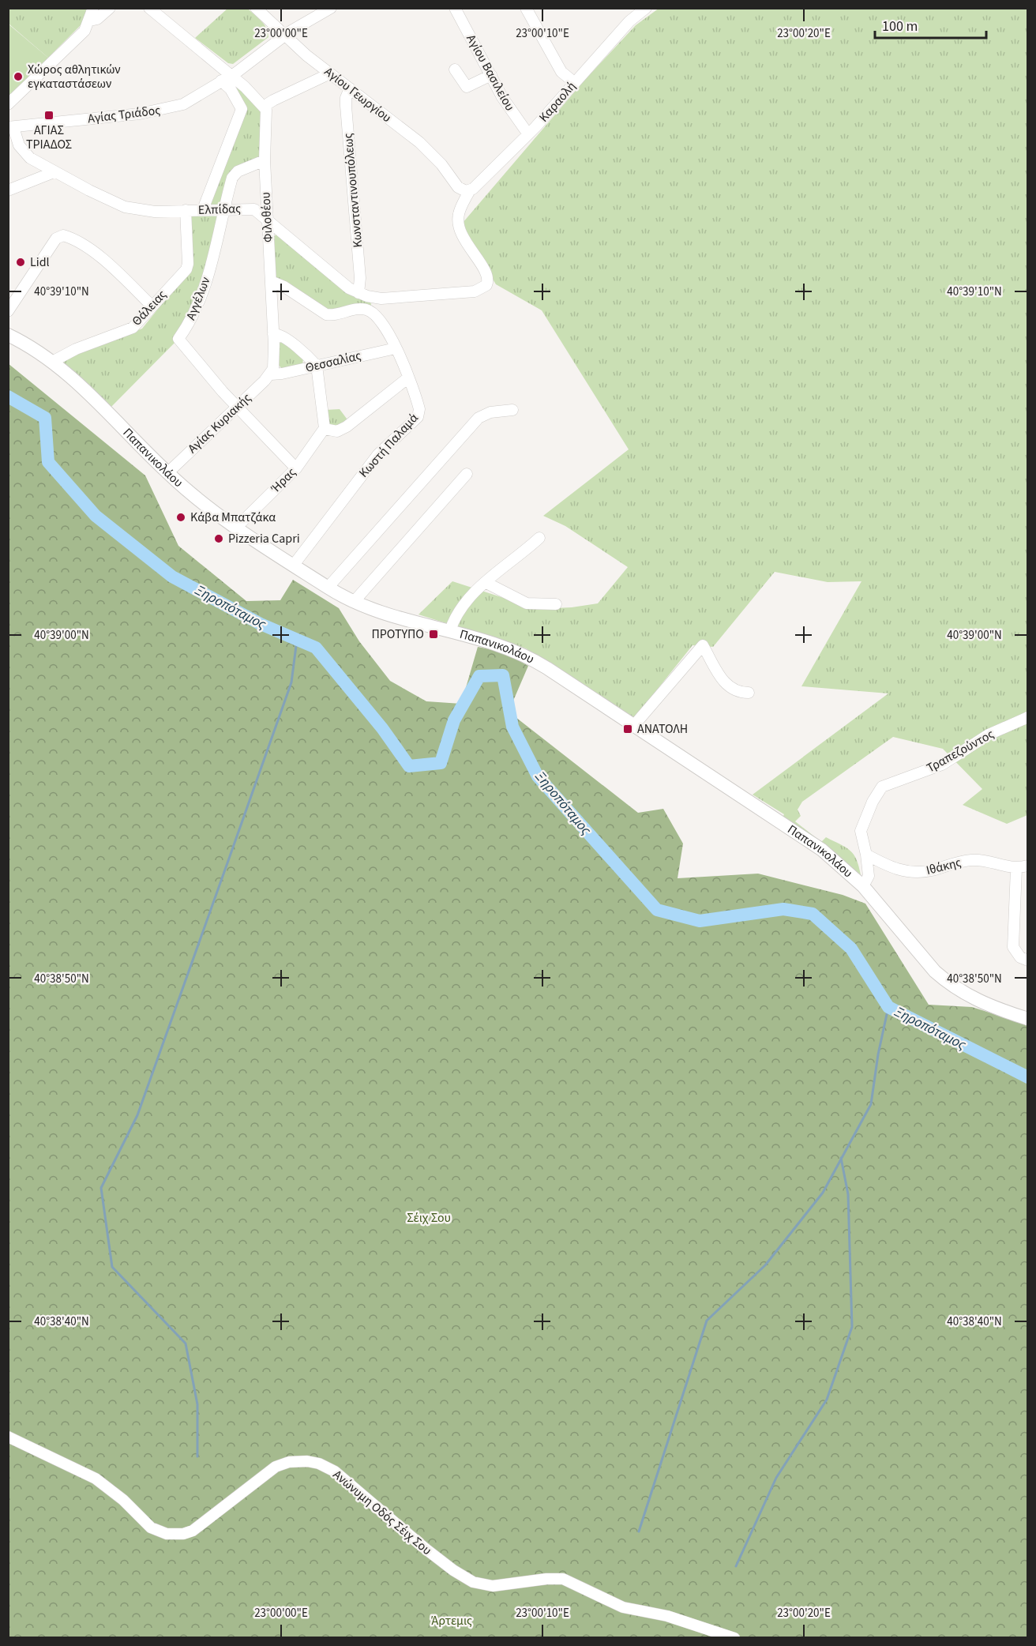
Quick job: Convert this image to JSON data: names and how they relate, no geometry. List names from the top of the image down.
{
  "streets": {
    "main road": ["Παπανικολάου"],
    "street": [
      "Αγίου Βασιλείου",
      "Αγίου Γεωργίου",
      "Καραολή",
      "Αγίας Τριάδος",
      "Κωνσταντινουπόλεως",
      "Ελπίδας",
      "Φιλοθέου",
      "Αγγέλων",
      "Θάλειας",
      "Θεσσαλίας",
      "Αγίας Κυριακής",
      "Κωστή Παλαμά",
      "Ήρας",
      "Τραπεζούντος",
      "Ιθάκης",
      "Ανώνυμη Οδός Σέιχ Σου"
    ]
  },
  "crossings": [
    ["Αγίου Βασιλείου", "Καραολή"],
    ["Αγίου Γεωργίου", "Καραολή"],
    ["Αγίου Γεωργίου", "Αγίας Τριάδος"],
    ["Αγίου Γεωργίου", "Κωνσταντινουπόλεως"],
    ["Αγίου Γεωργίου", "Ελπίδας"],
    ["Αγίας Τριάδος", "Ελπίδας"],
    ["Κωνσταντινουπόλεως", "Ελπίδας"],
    ["Ελπίδας", "Φιλοθέου"],
    ["Ελπίδας", "Αγγέλων"],
    ["Ελπίδας", "Θάλειας"],
    ["Φιλοθέου", "Αγγέλων"],
    ["Φιλοθέου", "Θεσσαλίας"],
    ["Φιλοθέου", "Αγίας Κυριακής"],
    ["Φιλοθέου", "Κωστή Παλαμά"],
    ["Αγγέλων", "Αγίας Κυριακής"],
    ["Αγγέλων", "Ήρας"],
    ["Θάλειας", "Παπανικολάου"],
    ["Θεσσαλίας", "Αγίας Κυριακής"],
    ["Θεσσαλίας", "Κωστή Παλαμά"],
    ["Αγίας Κυριακής", "Παπανικολάου"],
    ["Κωστή Παλαμά", "Παπανικολάου"],
    ["Παπανικολάου", "Ήρας"],
    ["Τραπεζούντος", "Ιθάκης"]
  ],
  "water": ["Ξηροπόταμος"],
  "parks": ["Σέιχ Σου", "Άρτεμις"],
  "places": {
    "other": [
      "Χώρος αθλητικών εγκαταστάσεων",
      "Lidl",
      "Κάβα Μπατζάκα",
      "Pizzeria Capri"
    ],
    "transit": ["ΑΓΙΑΣ ΤΡΙΑΔΟΣ", "ΠΡΟΤΥΠΟ", "ΑΝΑΤΟΛΗ"]
  },
  "scale_bar": "100 m",
  "coordinates": [
    "23°00'00\"E",
    "23°00'10\"E",
    "23°00'20\"E",
    "40°39'10\"N",
    "40°39'00\"N",
    "40°38'50\"N",
    "40°38'40\"N"
  ]
}
